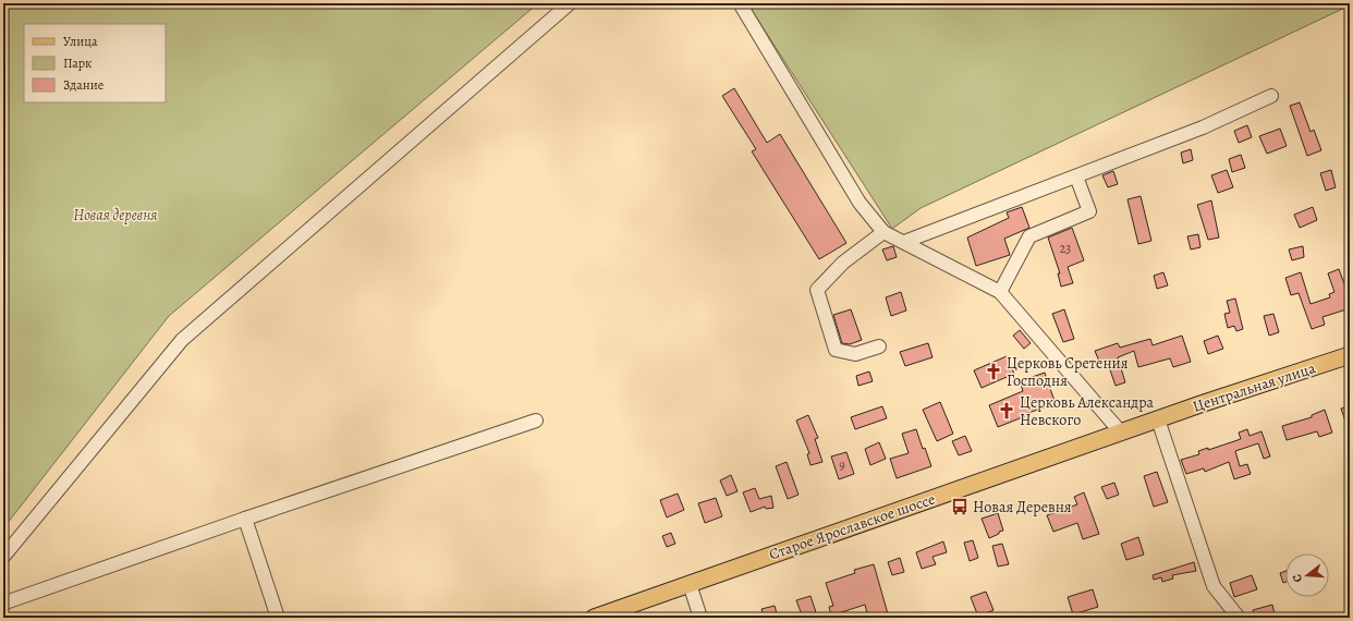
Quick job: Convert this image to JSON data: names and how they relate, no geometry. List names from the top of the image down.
{
  "streets": {
    "main road": ["Центральная улица", "Старое Ярославское шоссе"]
  },
  "crossings": [
    ["Центральная улица", "Старое Ярославское шоссе"]
  ],
  "parks": ["Новая деревня"],
  "places": {
    "church": ["Церковь Сретения Господня", "Церковь Александра Невского"],
    "bus stop": ["Новая Деревня"]
  },
  "house_numbers": ["23", "9"],
  "legend": ["Улица", "Парк", "Здание"],
  "north": "left"
}
